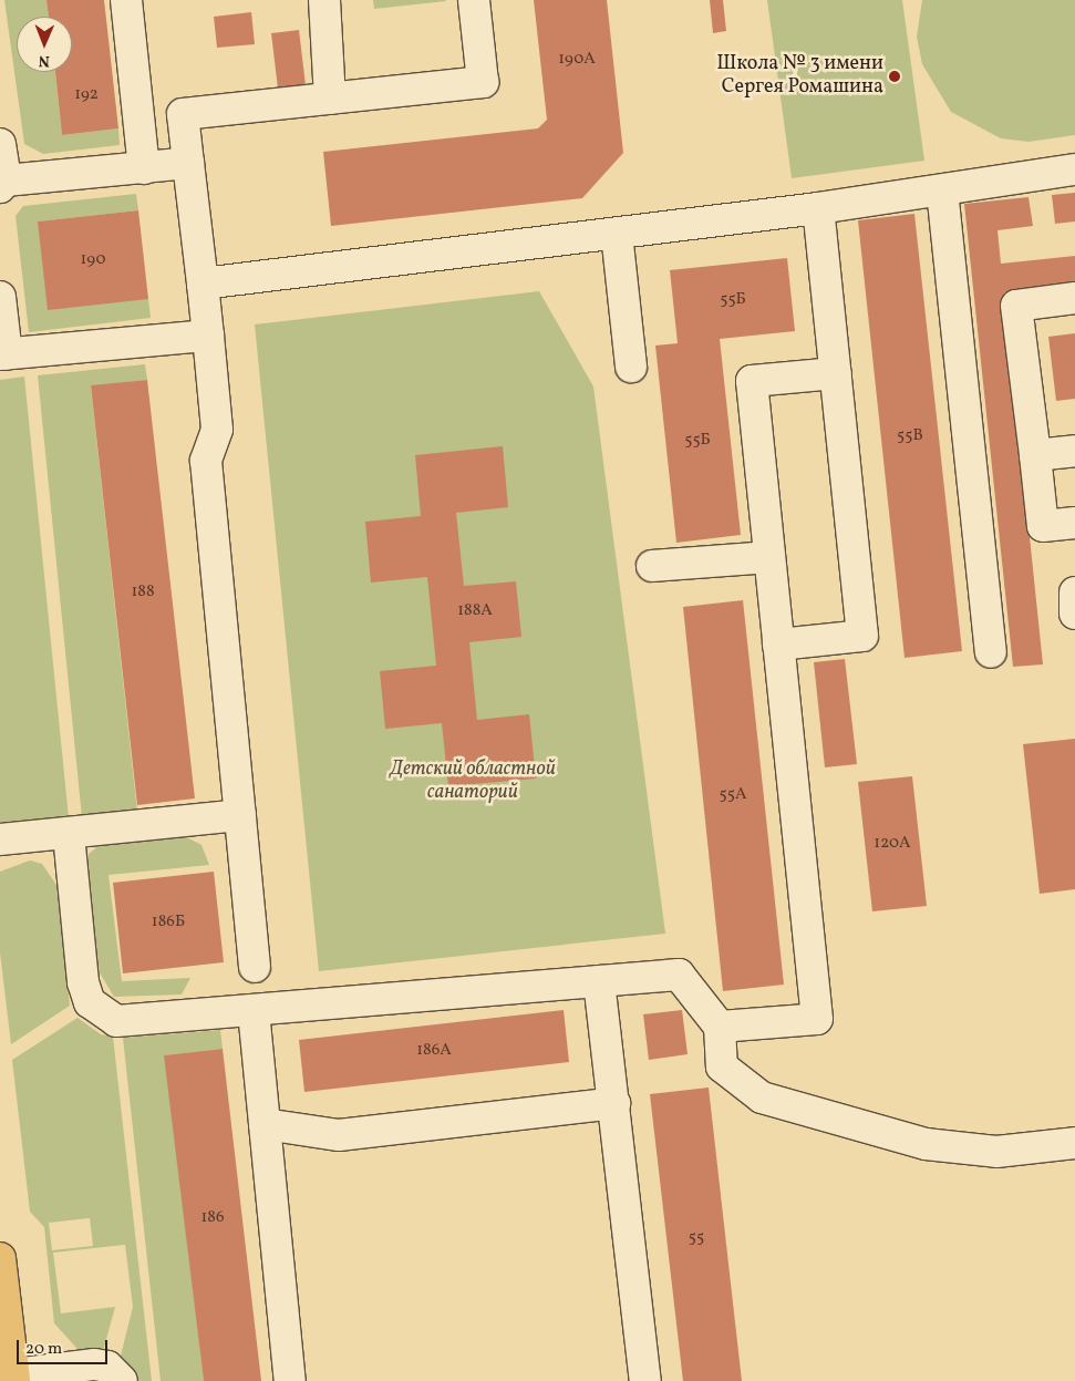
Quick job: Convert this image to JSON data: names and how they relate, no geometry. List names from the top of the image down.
{
  "parks": ["Детский областной санаторий"],
  "places": ["Школа № 3 имени Сергея Ромашина"],
  "house_numbers": [
    "190А",
    "192",
    "190",
    "55Б",
    "55В",
    "55Б",
    "188",
    "188А",
    "55А",
    "120А",
    "186Б",
    "186А",
    "186",
    "55"
  ],
  "scale_bar": "20 m",
  "north": "bottom"
}
